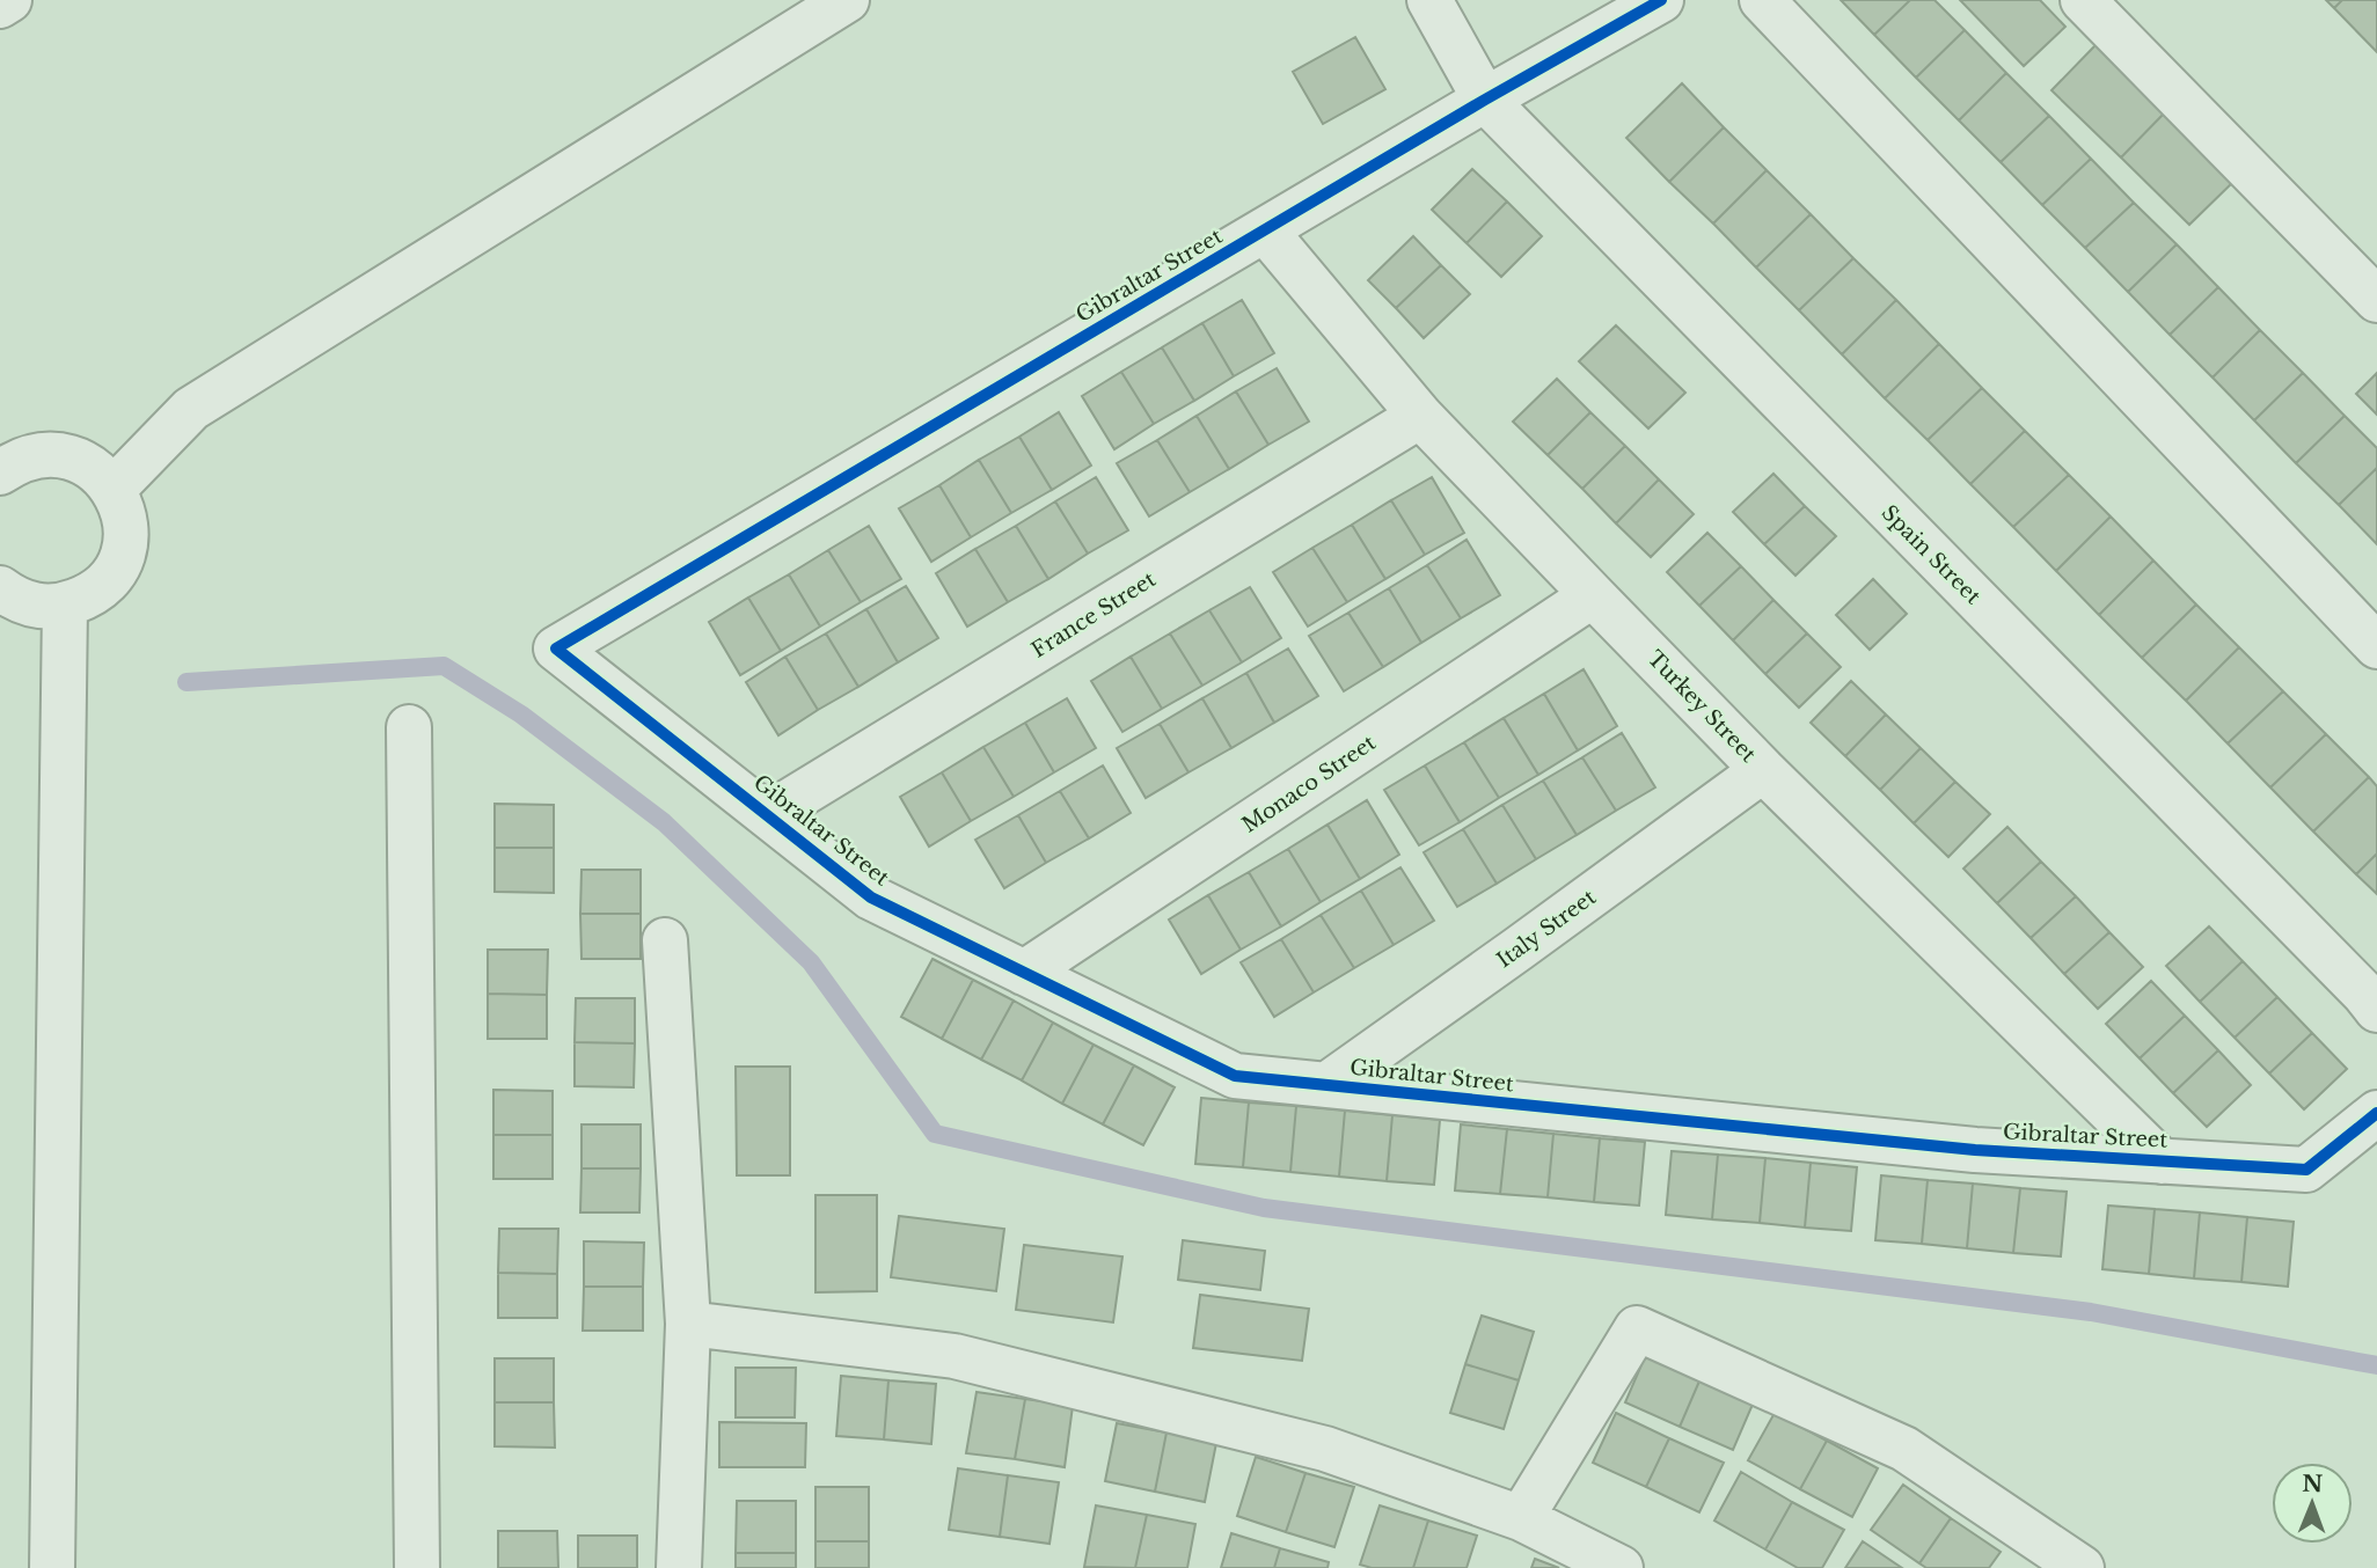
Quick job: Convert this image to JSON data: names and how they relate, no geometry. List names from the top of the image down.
{
  "streets": {
    "street": [
      "Gibraltar Street",
      "Spain Street",
      "France Street",
      "Turkey Street",
      "Monaco Street",
      "Italy Street"
    ]
  },
  "crossings": [
    ["Gibraltar Street", "Spain Street"],
    ["Gibraltar Street", "France Street"],
    ["Gibraltar Street", "Turkey Street"],
    ["Gibraltar Street", "Monaco Street"],
    ["Gibraltar Street", "Italy Street"],
    ["France Street", "Turkey Street"],
    ["Turkey Street", "Monaco Street"],
    ["Turkey Street", "Italy Street"]
  ],
  "north": "top"
}
